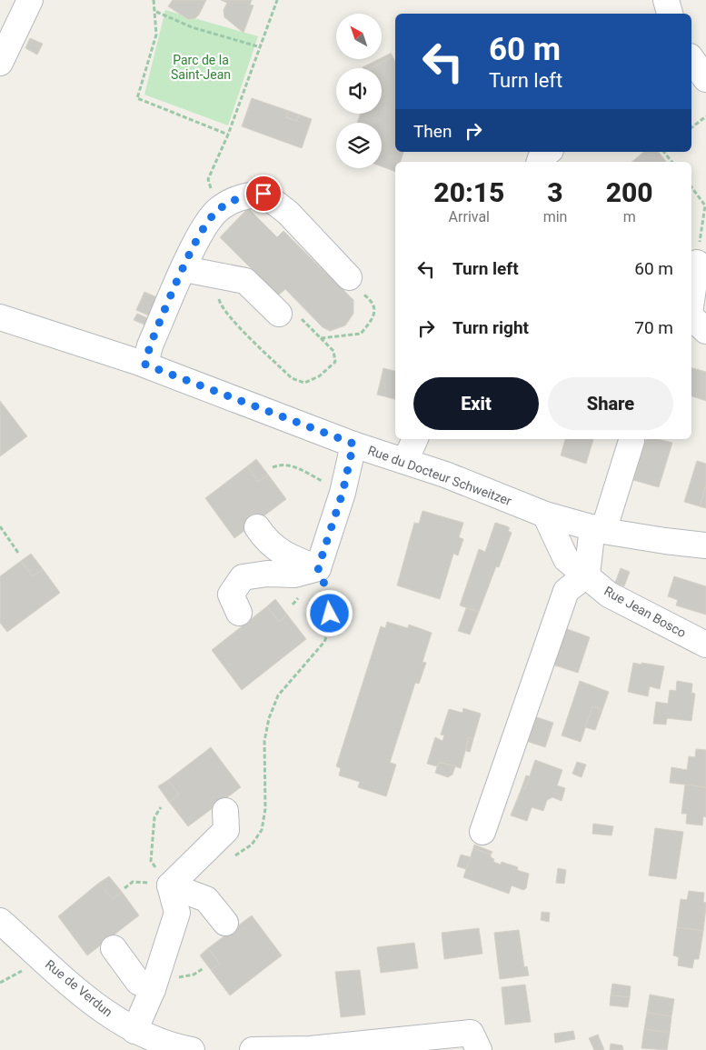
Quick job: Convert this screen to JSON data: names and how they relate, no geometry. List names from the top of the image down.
{
  "streets": {
    "street": ["Rue du Docteur Schweitzer", "Rue Jean Bosco", "Rue de Verdun"]
  },
  "crossings": [
    ["Rue du Docteur Schweitzer", "Rue Jean Bosco"]
  ],
  "parks": ["Parc de la Saint-Jean"],
  "north": "top left",
  "page": {
    "turn": ["60 m", "Turn left"],
    "then": "Then",
    "eta": [
      "20:15",
      "Arrival",
      "3",
      "min",
      "200",
      "m"
    ],
    "list": [
      {
        "name": "Turn left",
        "value": "60 m"
      },
      {
        "name": "Turn right",
        "value": "70 m"
      }
    ],
    "buttons": ["Exit", "Share"]
  }
}
